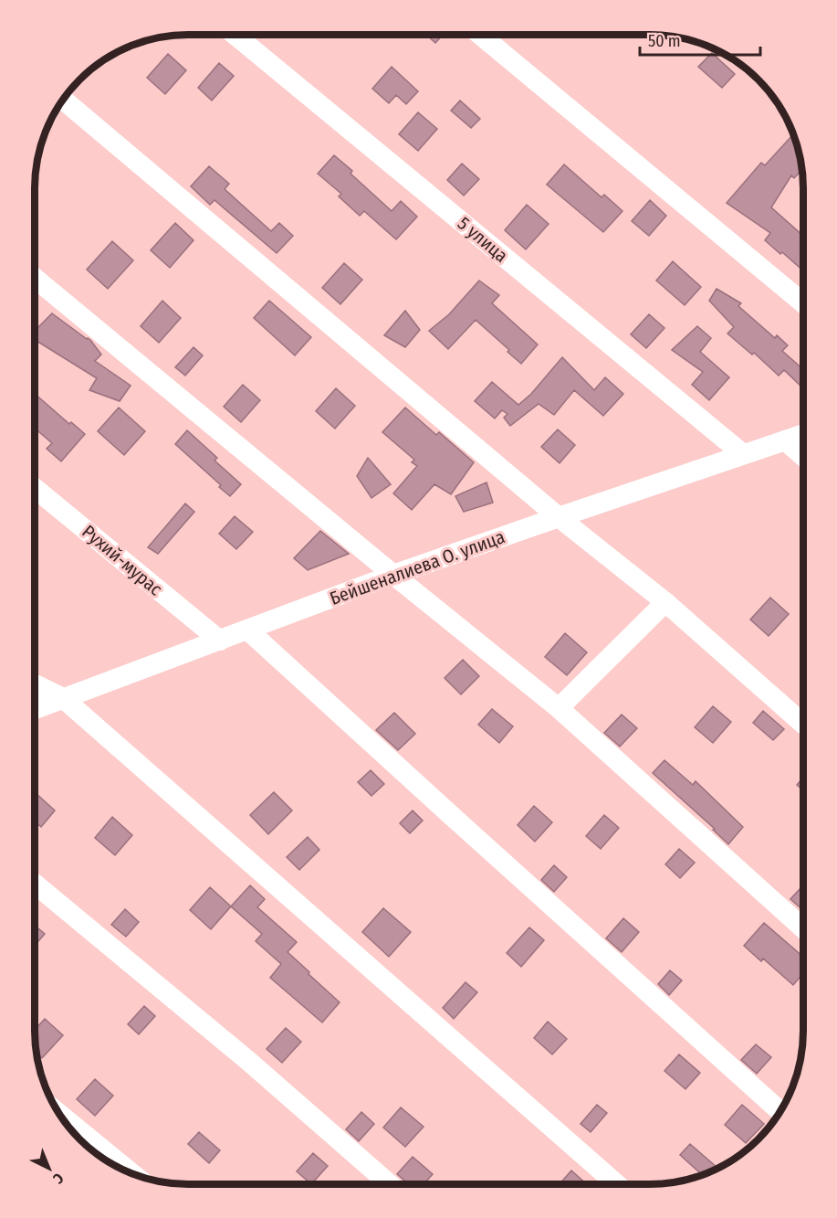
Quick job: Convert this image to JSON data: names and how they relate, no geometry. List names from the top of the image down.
{
  "streets": {
    "street": ["5 улица", "Рухий-мурас", "Бейшеналиева О. улица"]
  },
  "crossings": [
    ["5 улица", "Бейшеналиева О. улица"],
    ["Рухий-мурас", "Бейшеналиева О. улица"]
  ],
  "scale_bar": "50 m",
  "north": "bottom right"
}
